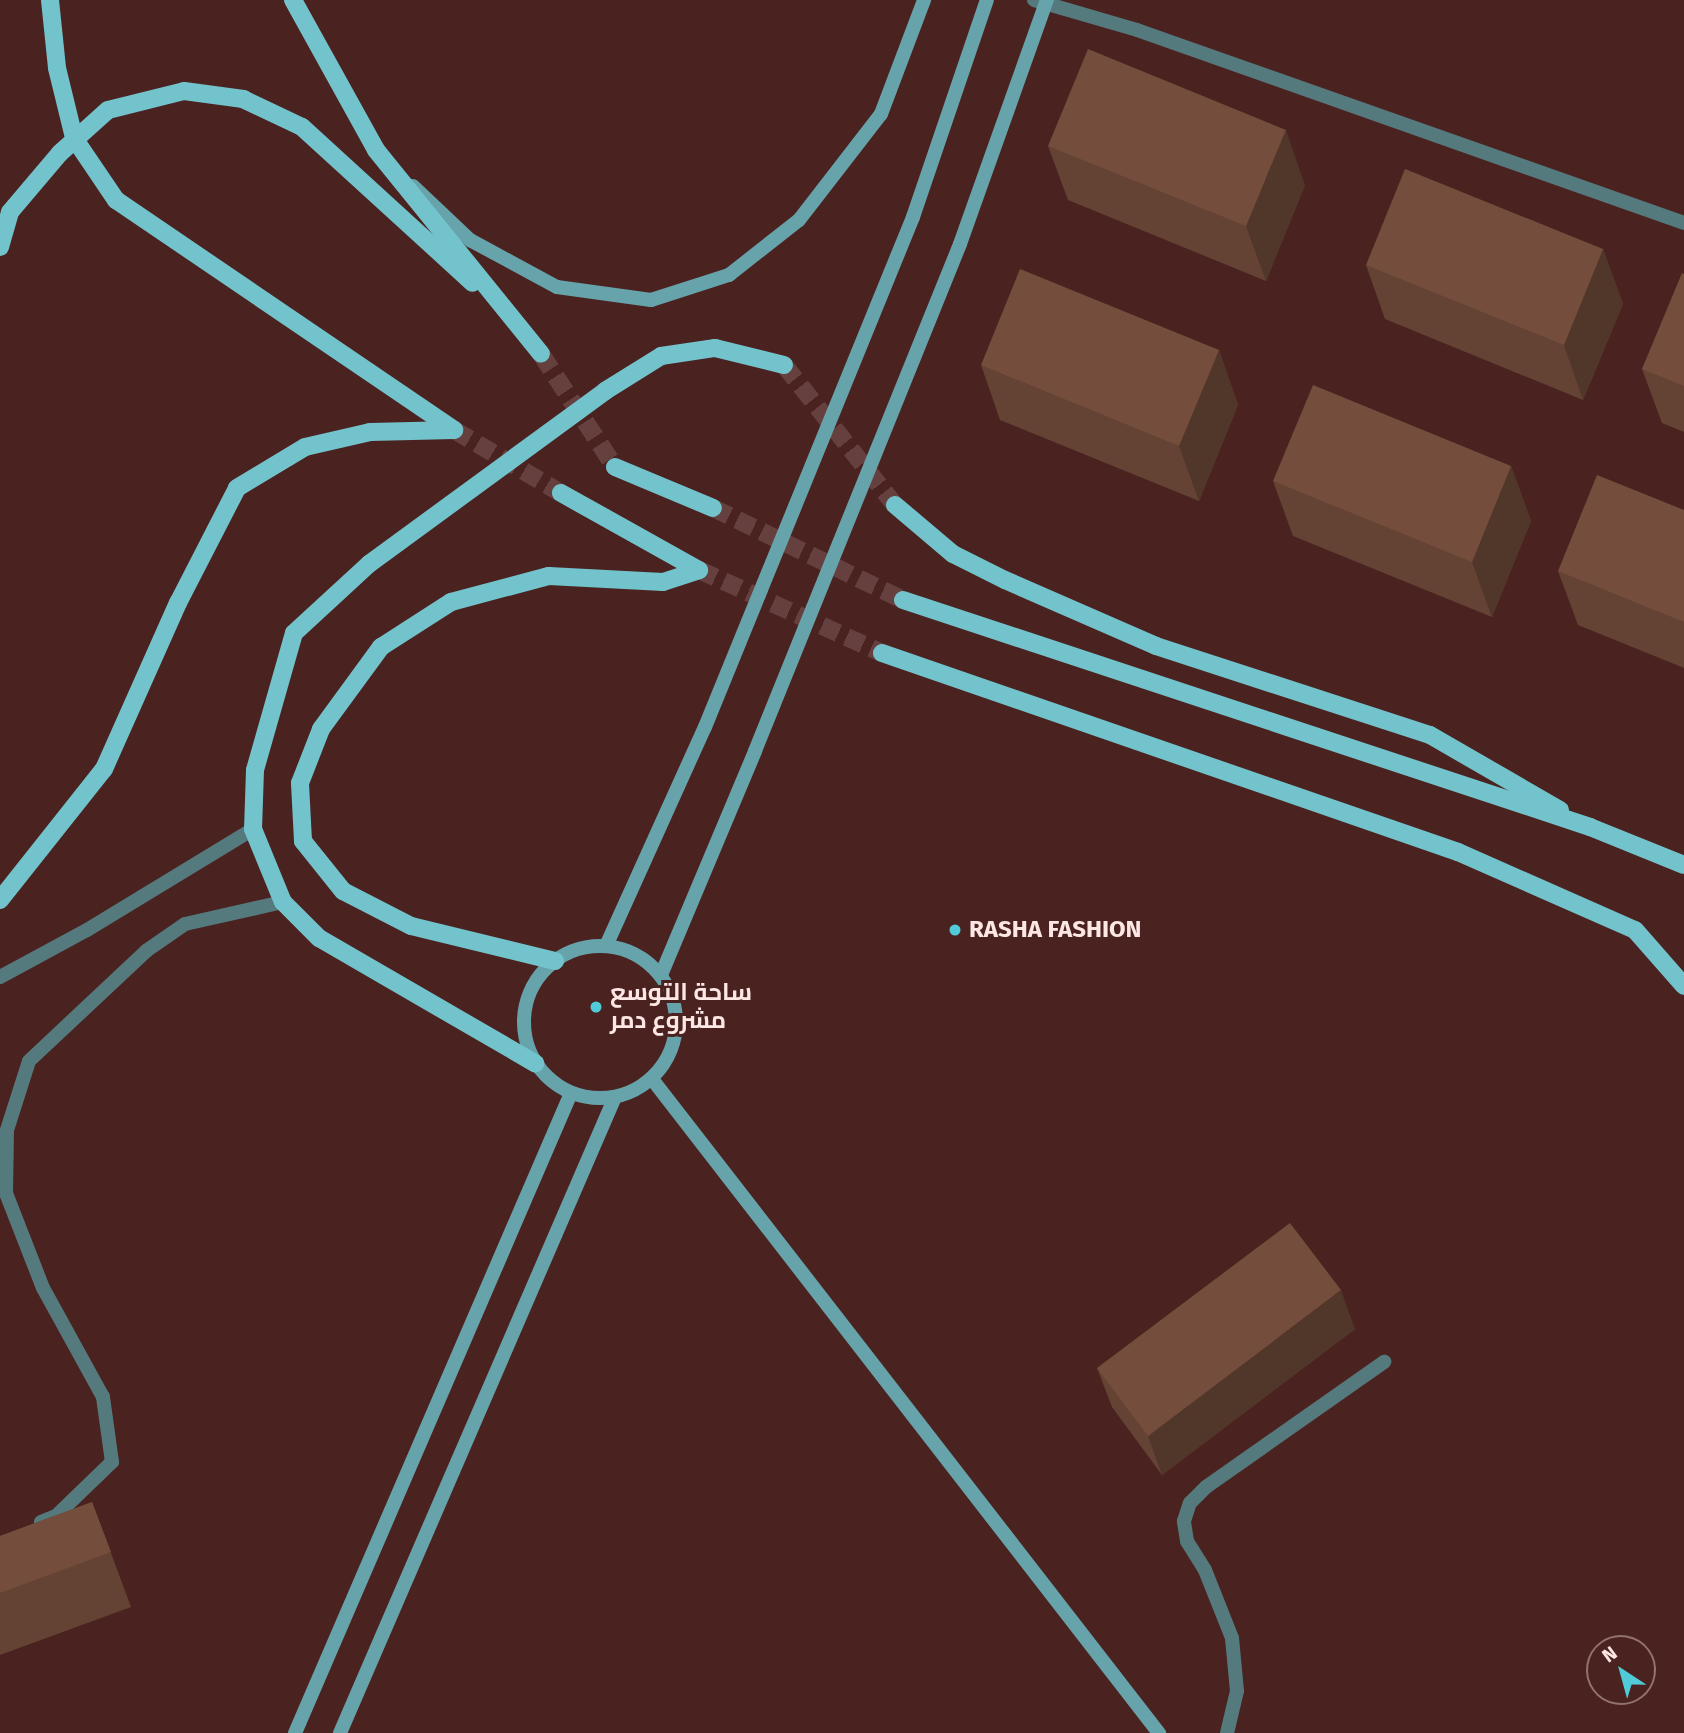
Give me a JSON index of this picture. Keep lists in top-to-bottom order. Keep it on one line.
{"places":["RASHA FASHION","ساحة التوسع مشروع دمر"],"north":"top left"}
